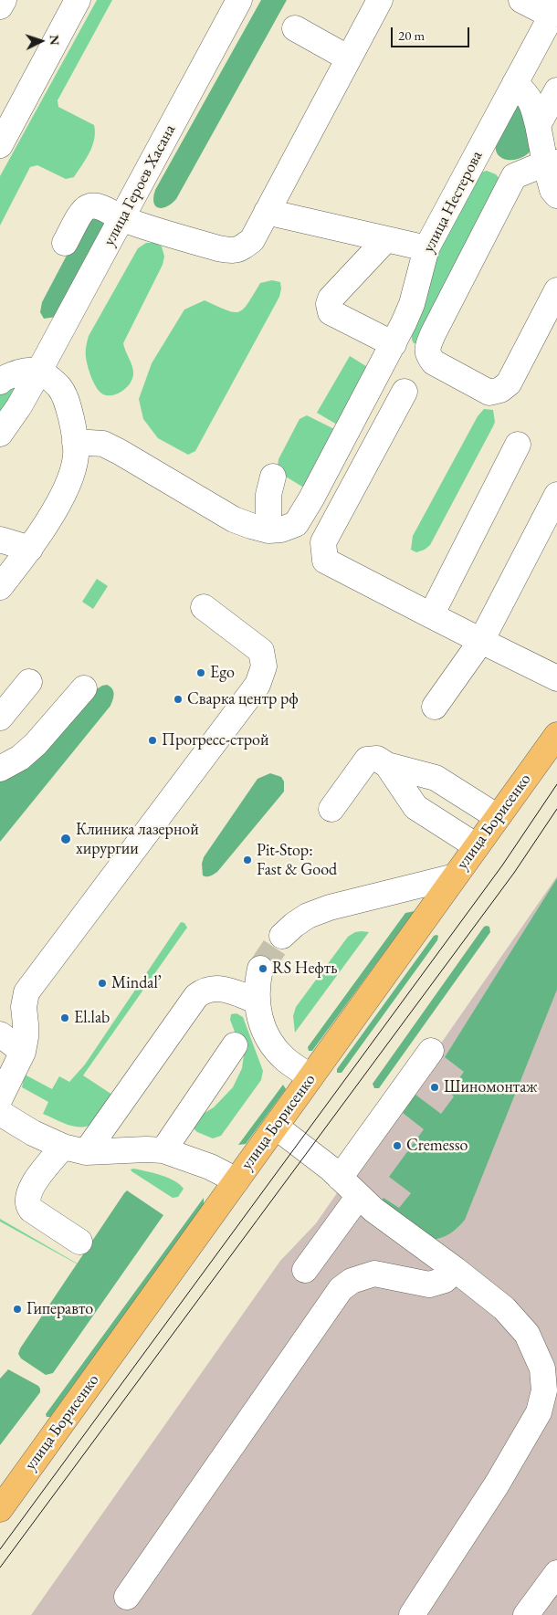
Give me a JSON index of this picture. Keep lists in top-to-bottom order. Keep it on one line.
{"streets":{"main road":["улица Борисенко"],"street":["улица Героев Хасана","улица Нестерова"]},"places":["Ego","Сварка центр рф","Прогресс-строй","Клиника лазерной хирургии","Pit-Stop: Fast & Good","RS Нефть","Mindal’","El.lab","Шиномонтаж","Cremesso","Гиперавто"],"scale_bar":"20 m","north":"right"}
